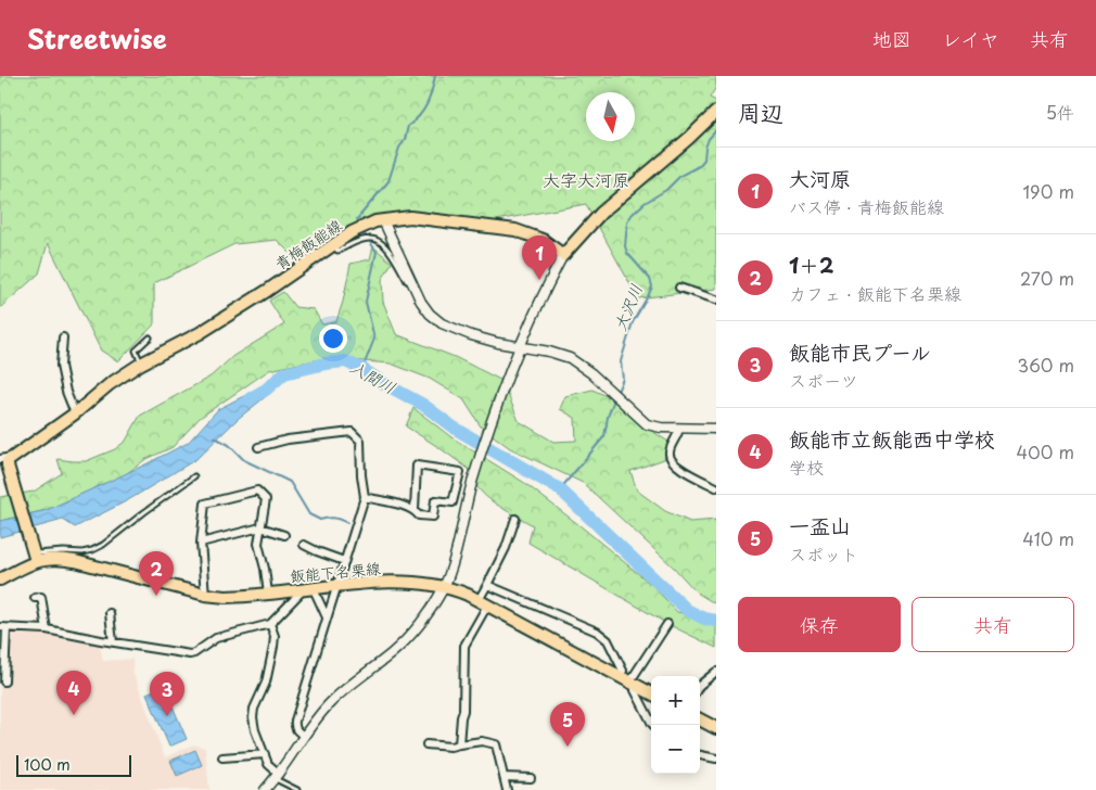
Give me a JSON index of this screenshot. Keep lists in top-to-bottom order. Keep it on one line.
{"streets":{"main road":["青梅飯能線","飯能下名栗線"]},"districts":["大字大河原"],"water":["大沢川","入間川"],"scale_bar":"100 m","north":"bottom","page":{"header":"Streetwise","nav":["地図","レイヤ","共有"],"heading":["周辺","5件"],"list":[{"mark":"1","name":"大河原","note":"バス停 · 青梅飯能線","value":"190 m"},{"mark":"2","name":"1＋2","note":"カフェ · 飯能下名栗線","value":"270 m"},{"mark":"3","name":"飯能市民プール","note":"スポーツ","value":"360 m"},{"mark":"4","name":"飯能市立飯能西中学校","note":"学校","value":"400 m"},{"mark":"5","name":"一盃山","note":"スポット","value":"410 m"}],"pins":["1","2","4","3","5"],"buttons":["保存","共有"],"map_buttons":["+","−"],"scale":"100 m"}}
